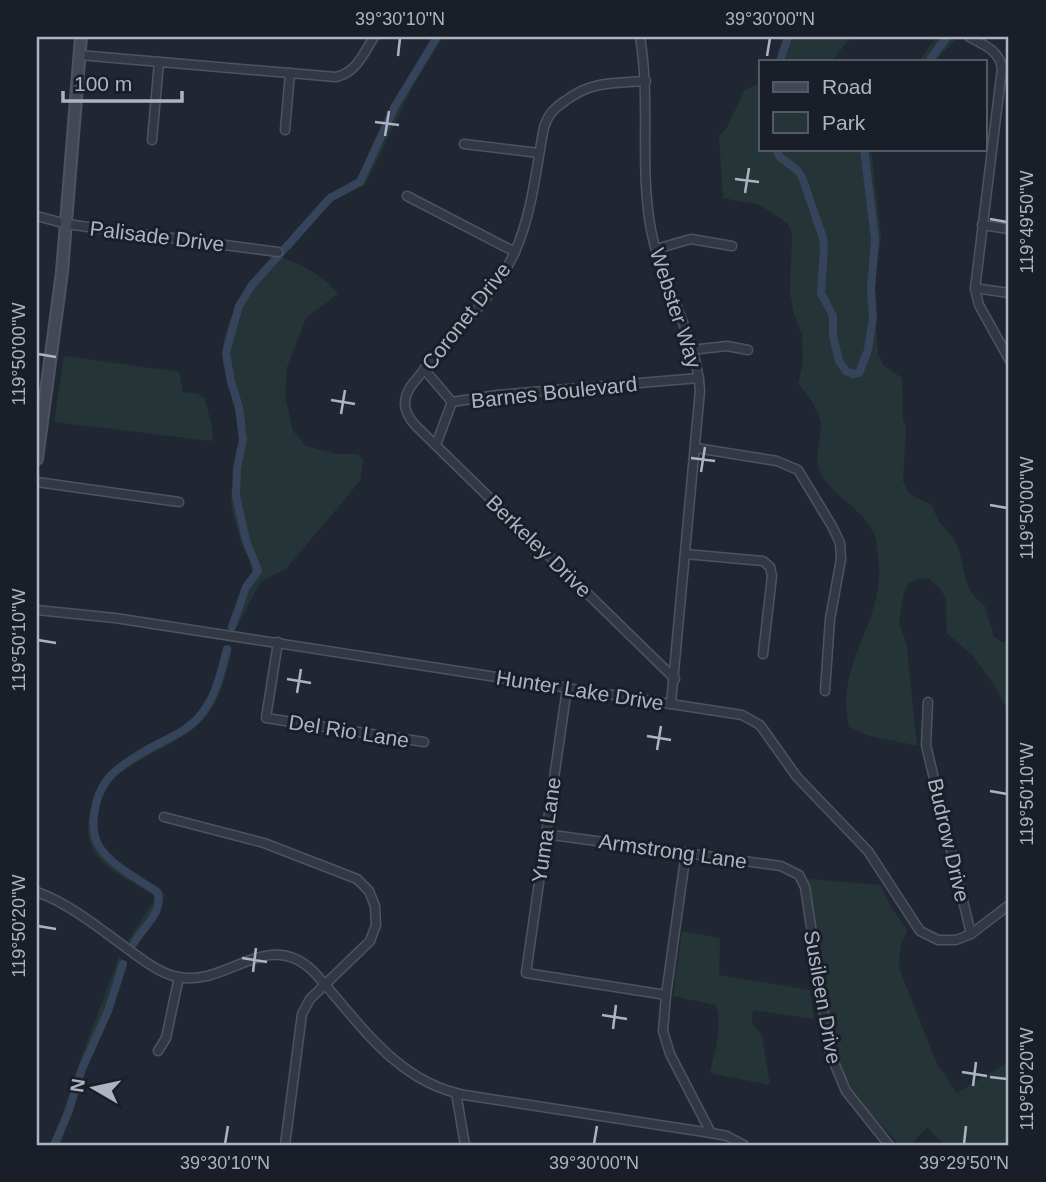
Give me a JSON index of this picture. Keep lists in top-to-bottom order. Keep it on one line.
{"streets":{"street":["Palisade Drive","Webster Way","Coronet Drive","Barnes Boulevard","Berkeley Drive","Hunter Lake Drive","Del Rio Lane","Yuma Lane","Budrow Drive","Armstrong Lane","Susileen Drive"]},"crossings":[["Webster Way","Coronet Drive"],["Webster Way","Barnes Boulevard"],["Webster Way","Berkeley Drive"],["Webster Way","Hunter Lake Drive"],["Coronet Drive","Barnes Boulevard"],["Coronet Drive","Berkeley Drive"],["Hunter Lake Drive","Del Rio Lane"],["Hunter Lake Drive","Yuma Lane"],["Hunter Lake Drive","Budrow Drive"],["Yuma Lane","Armstrong Lane"],["Armstrong Lane","Susileen Drive"]],"legend":["Road","Park"],"scale_bar":"100 m","north":"left","coordinates":["39°30'10\"N","39°30'00\"N","119°49'50\"W","119°50'00\"W","119°50'10\"W","119°50'20\"W","39°29'50\"N"]}
